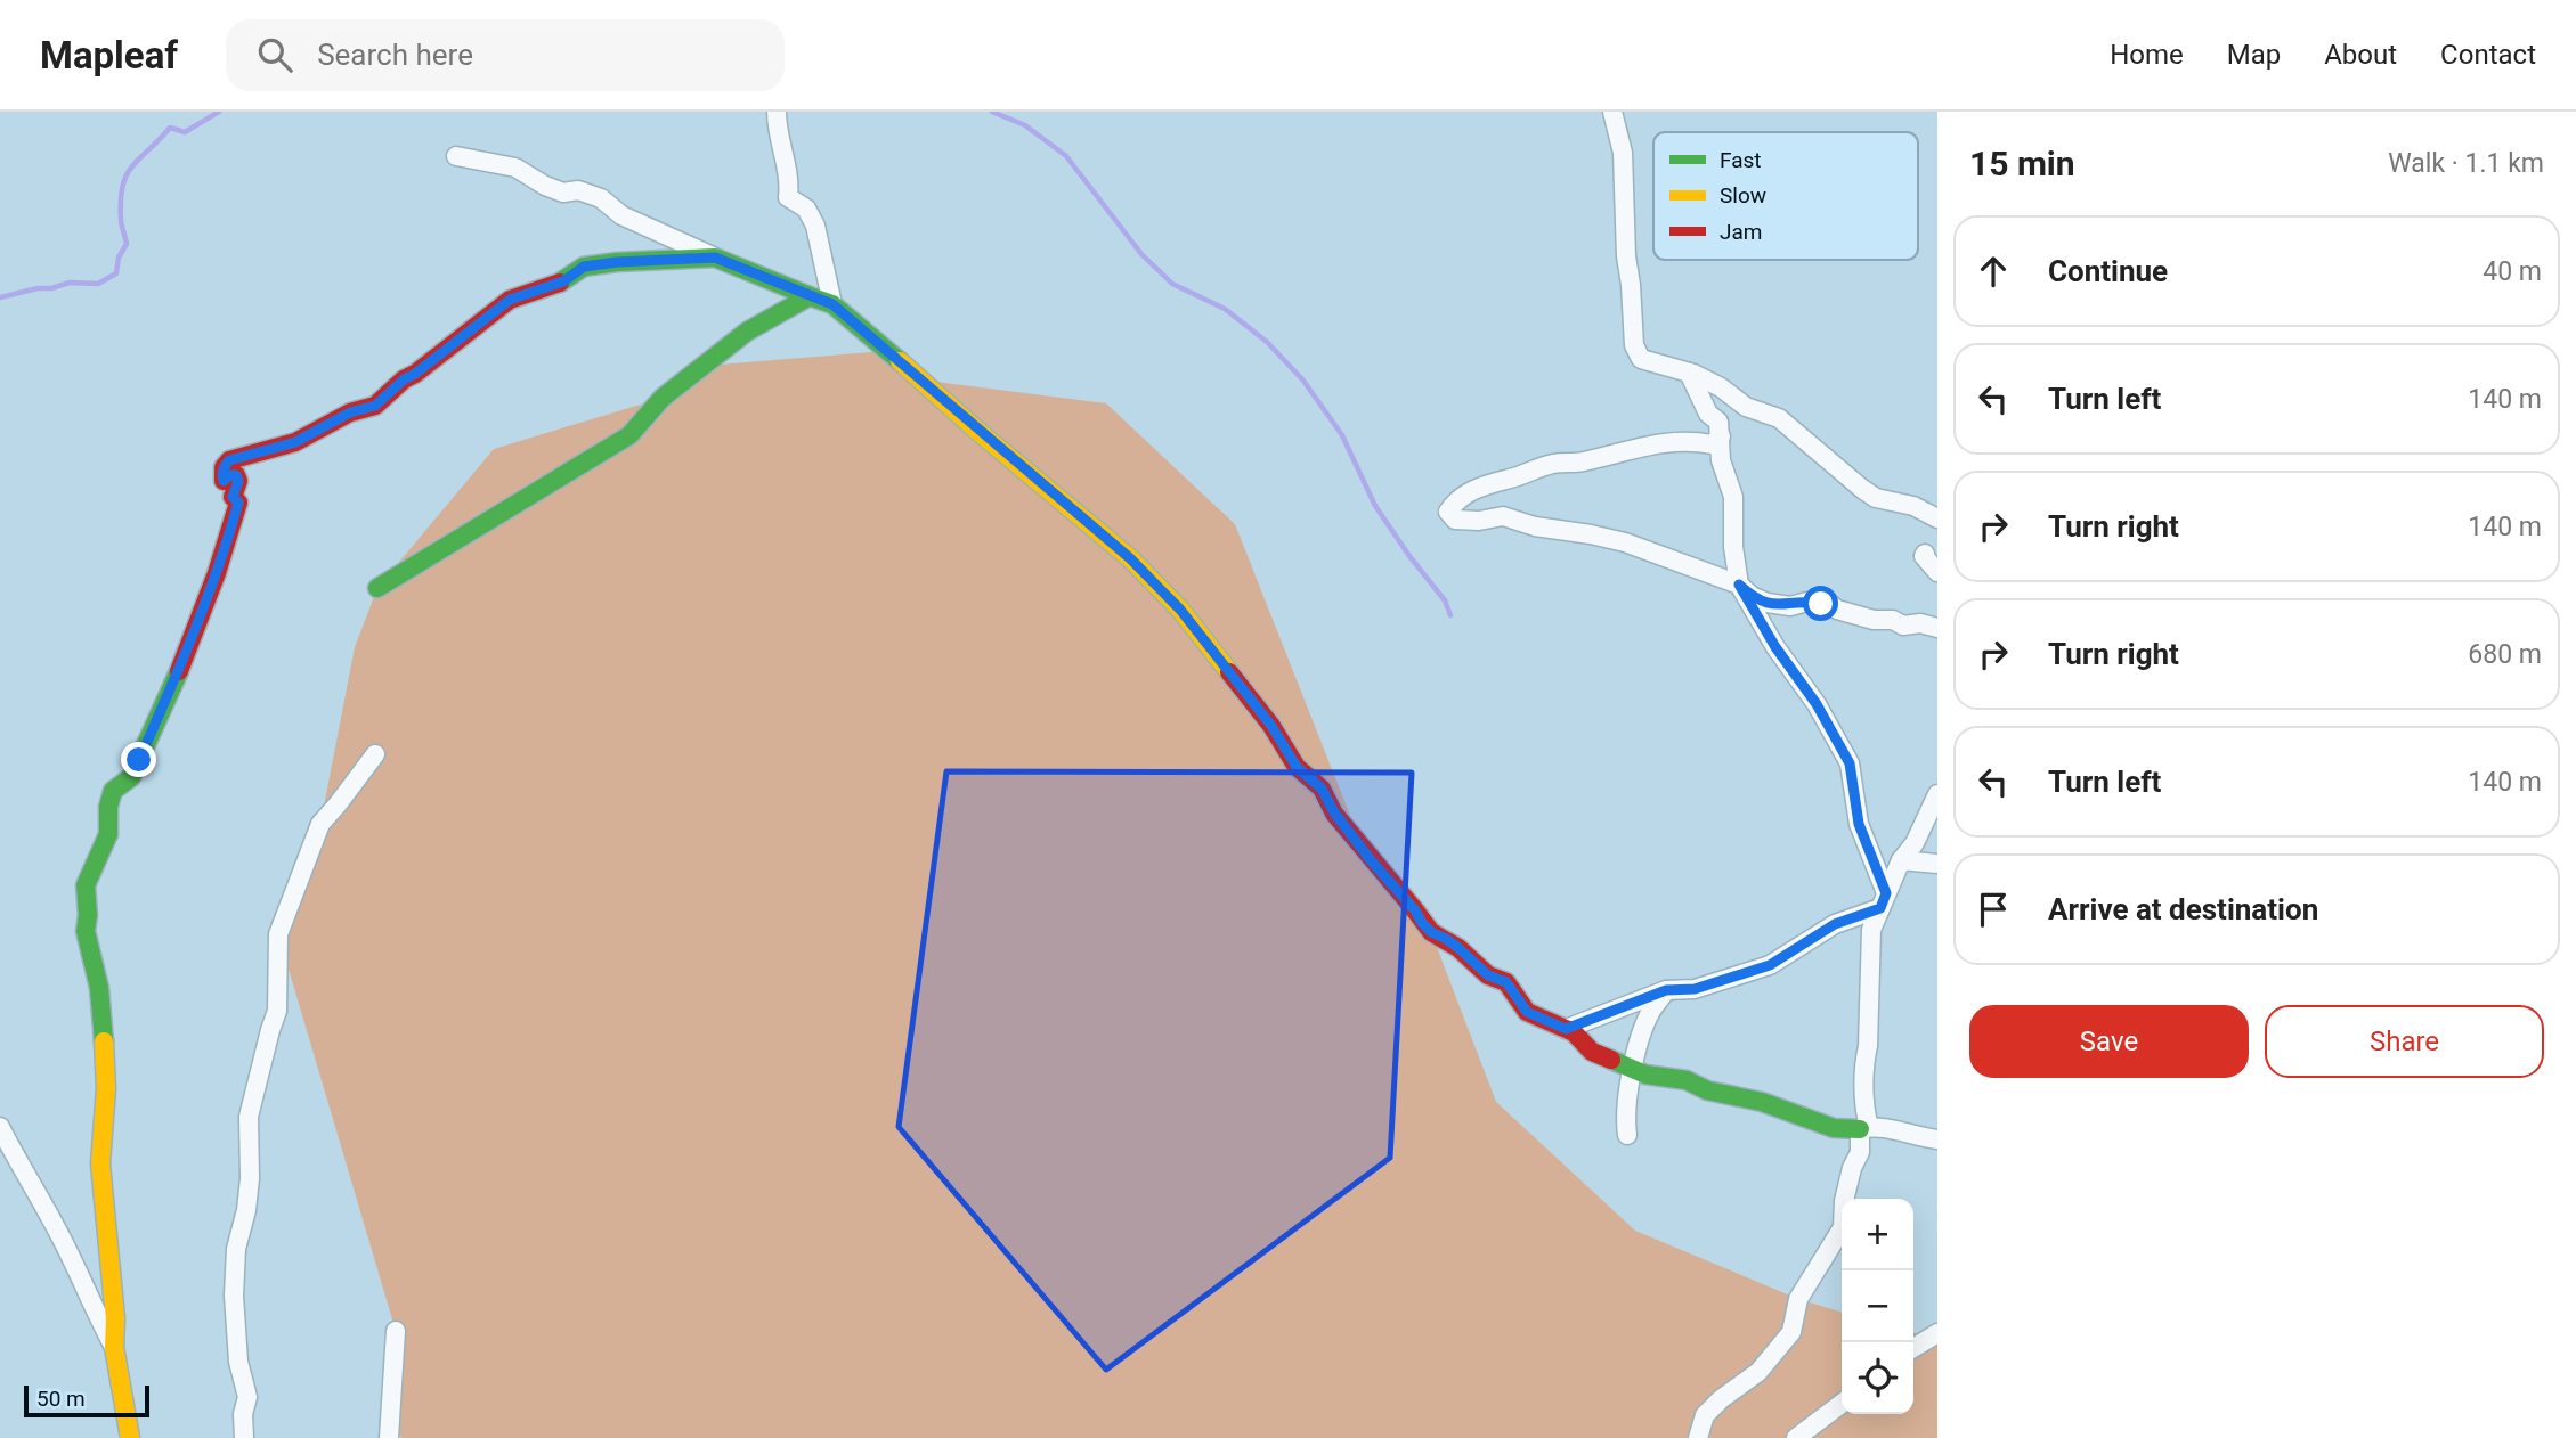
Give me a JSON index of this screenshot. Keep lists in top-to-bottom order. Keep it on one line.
{"legend":["Fast","Slow","Jam"],"scale_bar":"50 m","page":{"header":"Mapleaf","search":"Search here","nav":["Home","Map","About","Contact"],"heading":["15 min","Walk · 1.1 km"],"list":[["Continue","40 m"],["Turn left","140 m"],["Turn right","140 m"],["Turn right","680 m"],["Turn left","140 m"],"Arrive at destination"],"buttons":["Save","Share"],"map_buttons":["+","−"],"scale":"50 m"}}
